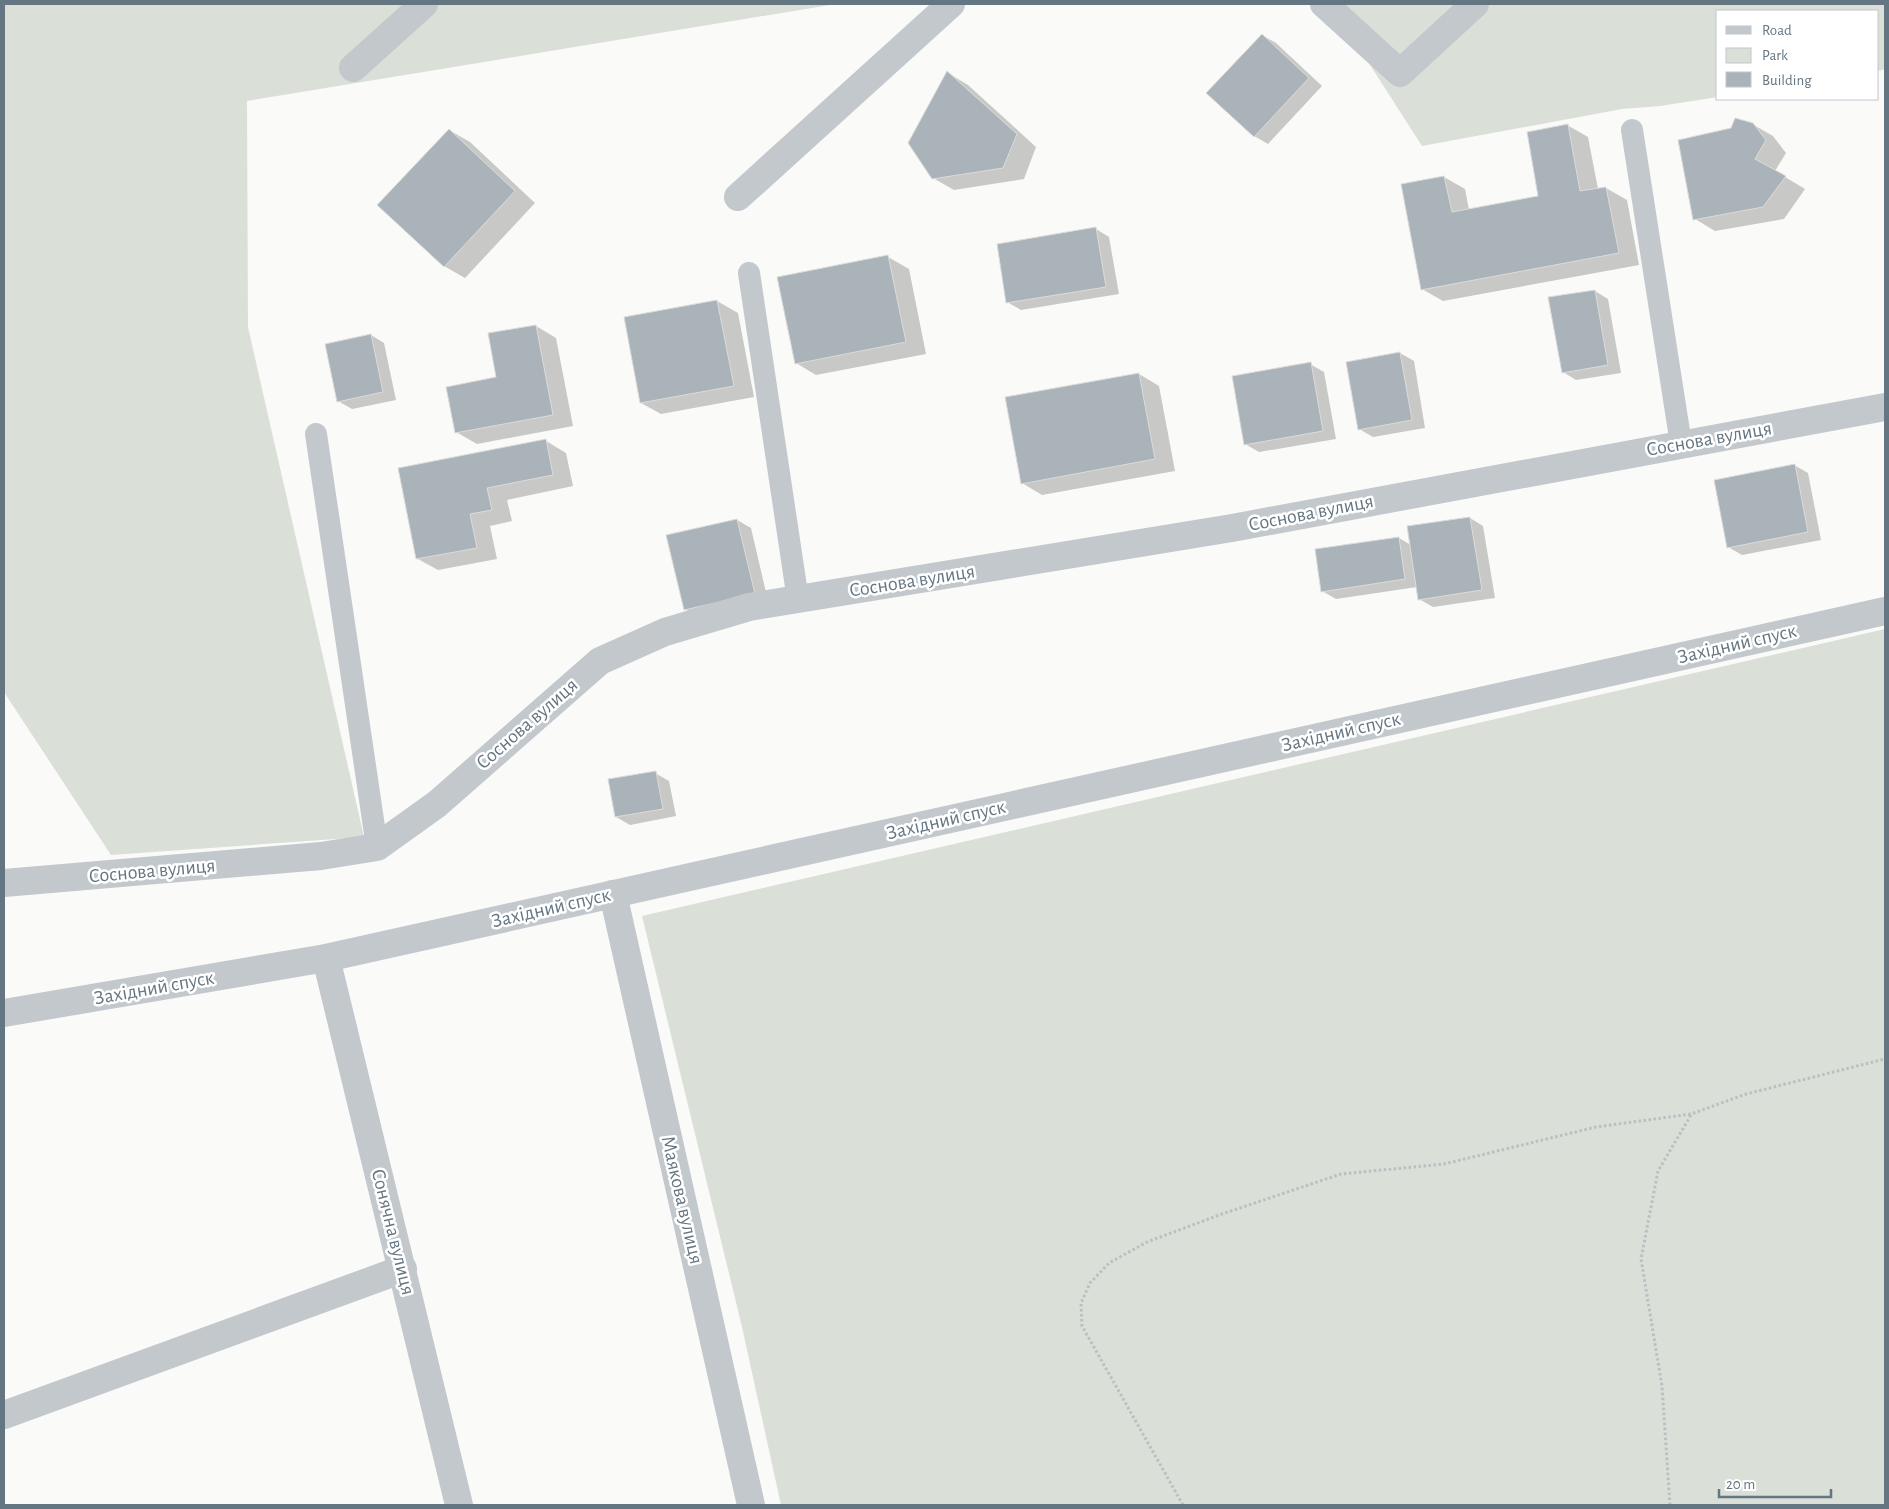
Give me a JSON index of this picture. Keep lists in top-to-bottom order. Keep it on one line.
{"streets":{"street":["Соснова вулиця","Західний спуск","Маякова вулиця","Сонячна вулиця"]},"crossings":[["Західний спуск","Маякова вулиця"],["Західний спуск","Сонячна вулиця"]],"legend":["Road","Park","Building"],"scale_bar":"20 m"}
